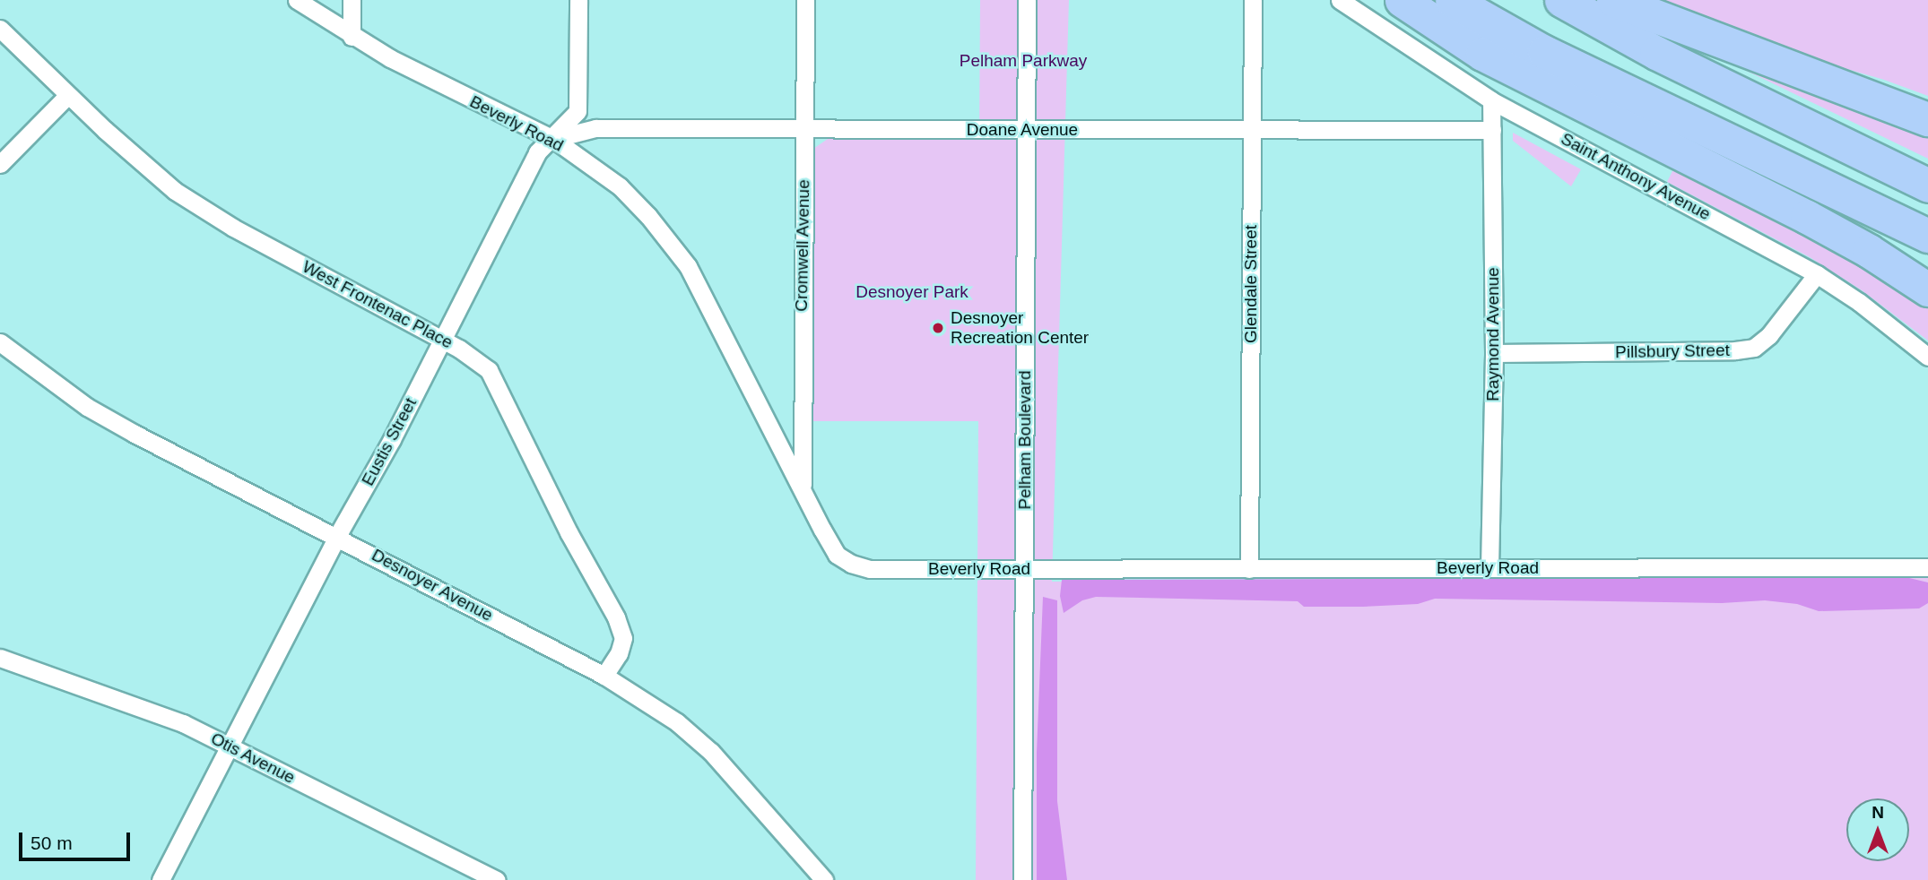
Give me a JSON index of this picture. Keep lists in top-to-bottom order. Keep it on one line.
{"streets":{"street":["Beverly Road","Doane Avenue","Saint Anthony Avenue","Cromwell Avenue","Glendale Street","West Frontenac Place","Raymond Avenue","Pillsbury Street","Pelham Boulevard","Eustis Street","Desnoyer Avenue","Otis Avenue"]},"crossings":[["Beverly Road","Doane Avenue"],["Beverly Road","Cromwell Avenue"],["Beverly Road","Glendale Street"],["Beverly Road","Raymond Avenue"],["Beverly Road","Pelham Boulevard"],["Beverly Road","Eustis Street"],["Doane Avenue","Cromwell Avenue"],["Doane Avenue","Glendale Street"],["Doane Avenue","Raymond Avenue"],["Doane Avenue","Pelham Boulevard"],["Doane Avenue","Eustis Street"],["Saint Anthony Avenue","Raymond Avenue"],["Saint Anthony Avenue","Pillsbury Street"],["West Frontenac Place","Eustis Street"],["West Frontenac Place","Desnoyer Avenue"],["Raymond Avenue","Pillsbury Street"],["Eustis Street","Desnoyer Avenue"],["Eustis Street","Otis Avenue"]],"parks":["Pelham Parkway","Desnoyer Park"],"places":["Desnoyer Recreation Center"],"scale_bar":"50 m","north":"top"}
